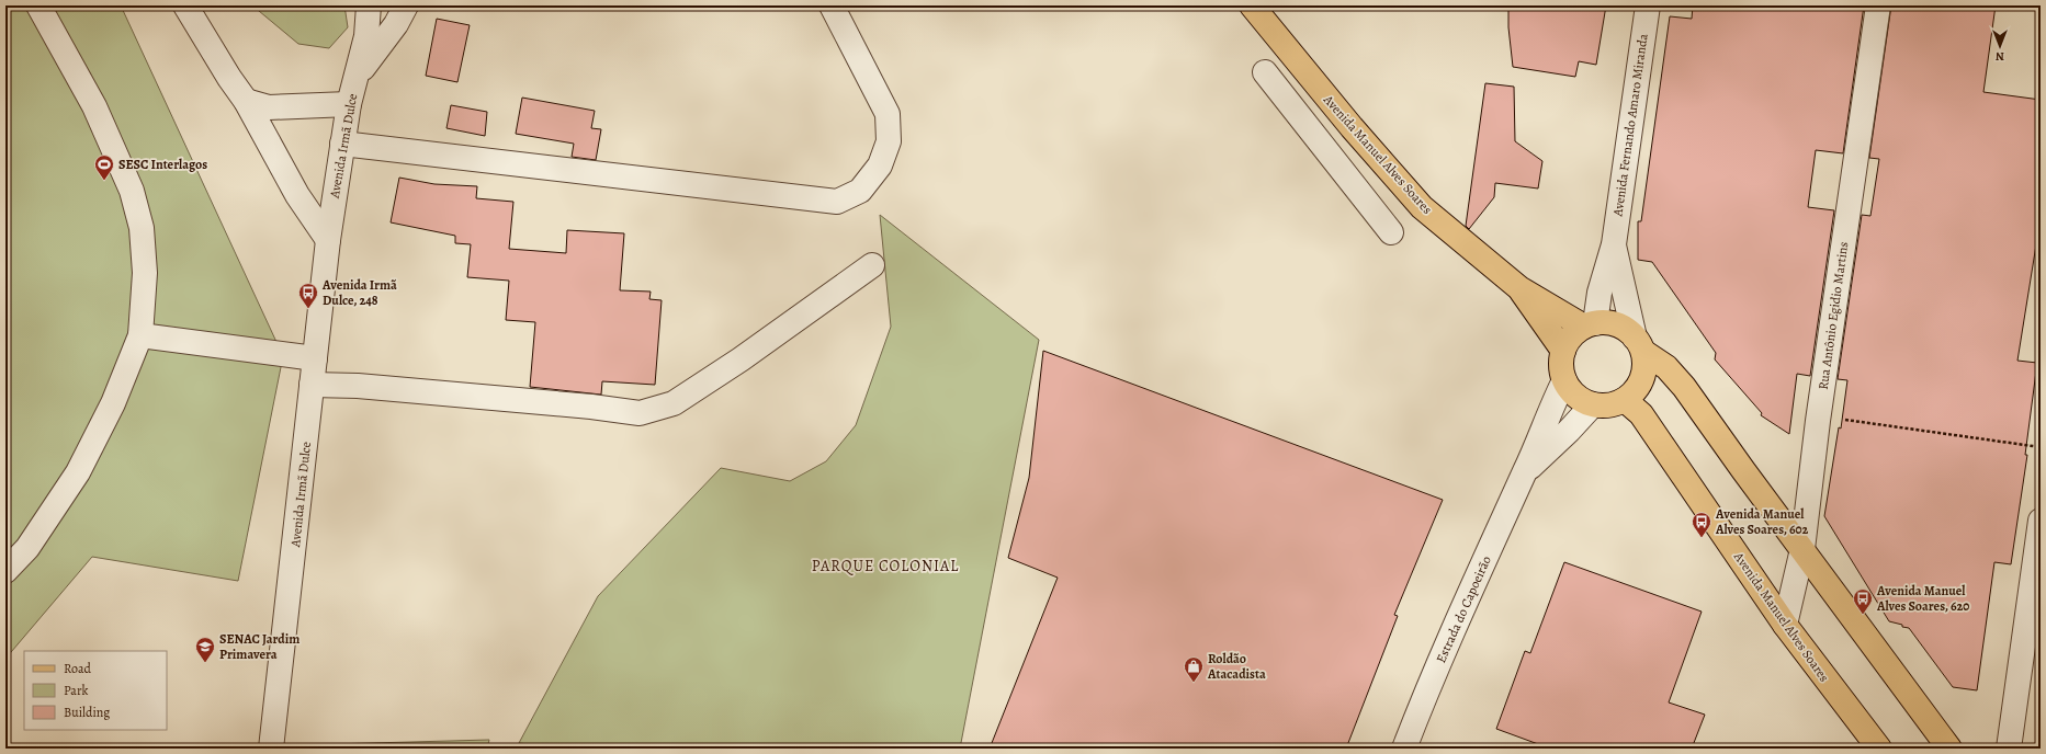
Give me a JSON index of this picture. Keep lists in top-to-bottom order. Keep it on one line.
{"streets":{"main road":["Avenida Manuel Alves Soares"],"street":["Avenida Fernando Amaro Miranda","Avenida Irmã Dulce","Rua Antônio Egidio Martins","Estrada do Capoeirão"]},"crossings":[["Avenida Fernando Amaro Miranda","Avenida Manuel Alves Soares"],["Avenida Fernando Amaro Miranda","Estrada do Capoeirão"],["Avenida Manuel Alves Soares","Rua Antônio Egidio Martins"],["Avenida Manuel Alves Soares","Estrada do Capoeirão"]],"districts":["PARQUE COLONIAL"],"places":{"sports":["SESC Interlagos"],"bus stop":["Avenida Irmã Dulce, 248","Avenida Manuel Alves Soares, 602","Avenida Manuel Alves Soares, 620"],"school or university":["SENAC Jardim Primavera"],"shop":["Roldão Atacadista"]},"legend":["Road","Park","Building"],"north":"bottom"}
